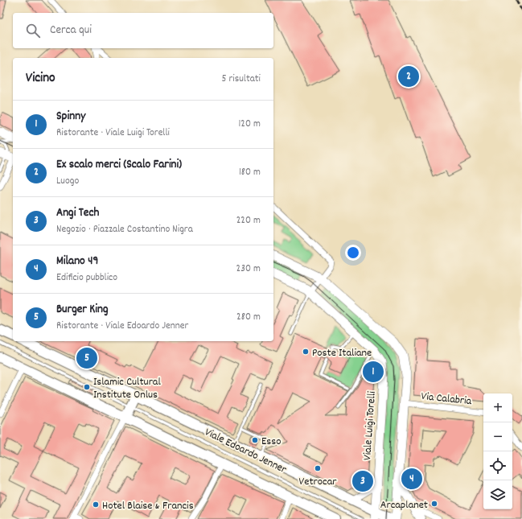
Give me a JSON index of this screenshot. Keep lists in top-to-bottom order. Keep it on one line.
{"streets":{"main road":["Viale Luigi Torelli","Viale Edoardo Jenner"],"street":["Via Calabria"]},"crossings":[["Viale Luigi Torelli","Viale Edoardo Jenner"]],"places":["Poste Italiane","Islamic Cultural Institute Onlus","Esso","Vetrocar","Arcaplanet","Hotel Blaise & Francis"],"page":{"search":"Cerca qui","heading":["Vicino","5 risultati"],"pins":["2","5","1","4","3"],"list":[{"mark":"1","name":"Spinny","note":"Ristorante · Viale Luigi Torelli","value":"120 m"},{"mark":"2","name":"Ex scalo merci (Scalo Farini)","note":"Luogo","value":"180 m"},{"mark":"3","name":"Angi Tech","note":"Negozio · Piazzale Costantino Nigra","value":"220 m"},{"mark":"4","name":"Milano 49","note":"Edificio pubblico","value":"230 m"},{"mark":"5","name":"Burger King","note":"Ristorante · Viale Edoardo Jenner","value":"280 m"}],"map_buttons":["+","−"]}}
